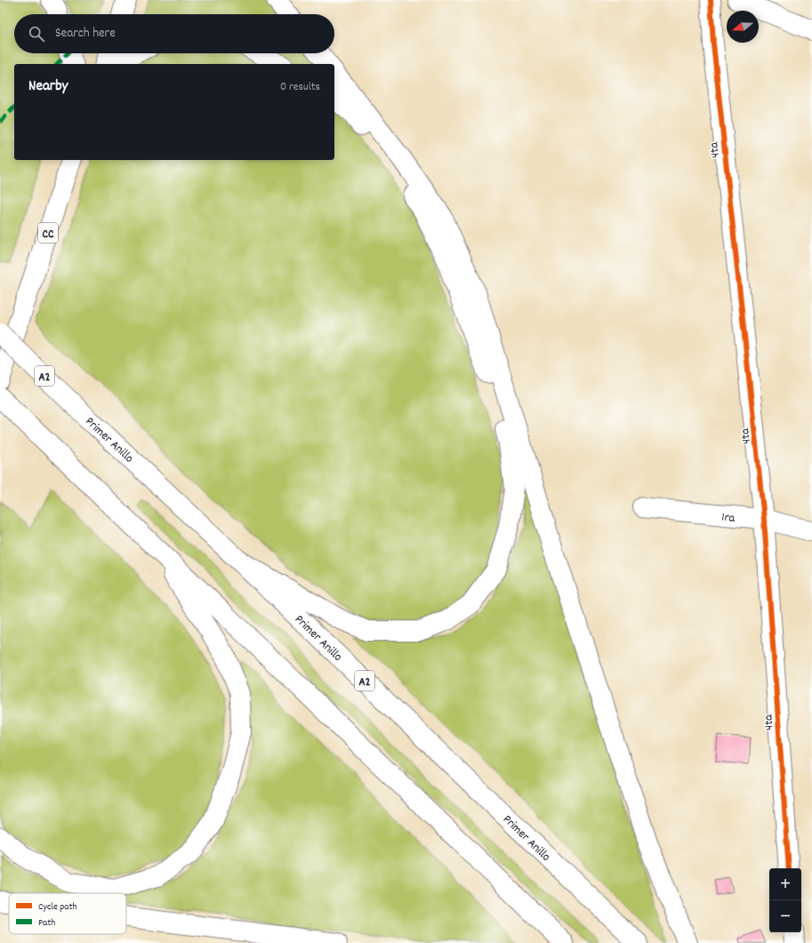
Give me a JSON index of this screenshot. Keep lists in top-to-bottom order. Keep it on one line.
{"streets":{"main road":["4ta","CC","A2","Primer Anillo","1ra"]},"crossings":[["4ta","1ra"]],"legend":["Cycle path","Path"],"north":"left","page":{"search":"Search here","heading":["Nearby","0 results"],"map_buttons":["+","−"]}}
